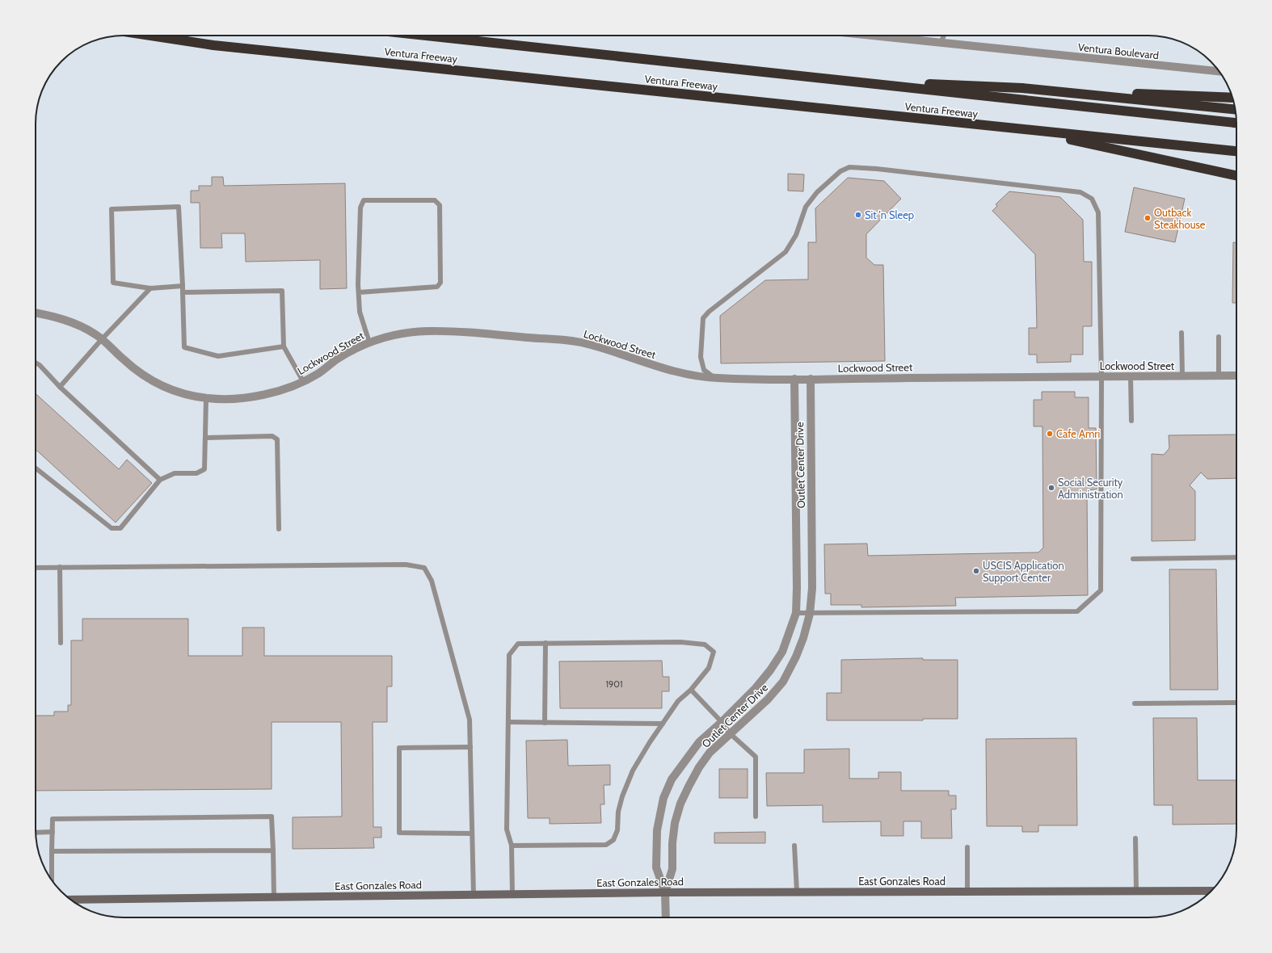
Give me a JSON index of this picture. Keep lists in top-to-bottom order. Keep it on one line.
{"streets":{"highway":["Ventura Freeway"],"main road":["East Gonzales Road"],"street":["Ventura Boulevard","Lockwood Street","Outlet Center Drive"]},"crossings":[["Lockwood Street","Outlet Center Drive"],["Outlet Center Drive","East Gonzales Road"]],"places":["Sit 'n Sleep","Outback Steakhouse","Cafe Amri","Social Security Administration","USCIS Application Support Center"],"house_numbers":["1901"]}
